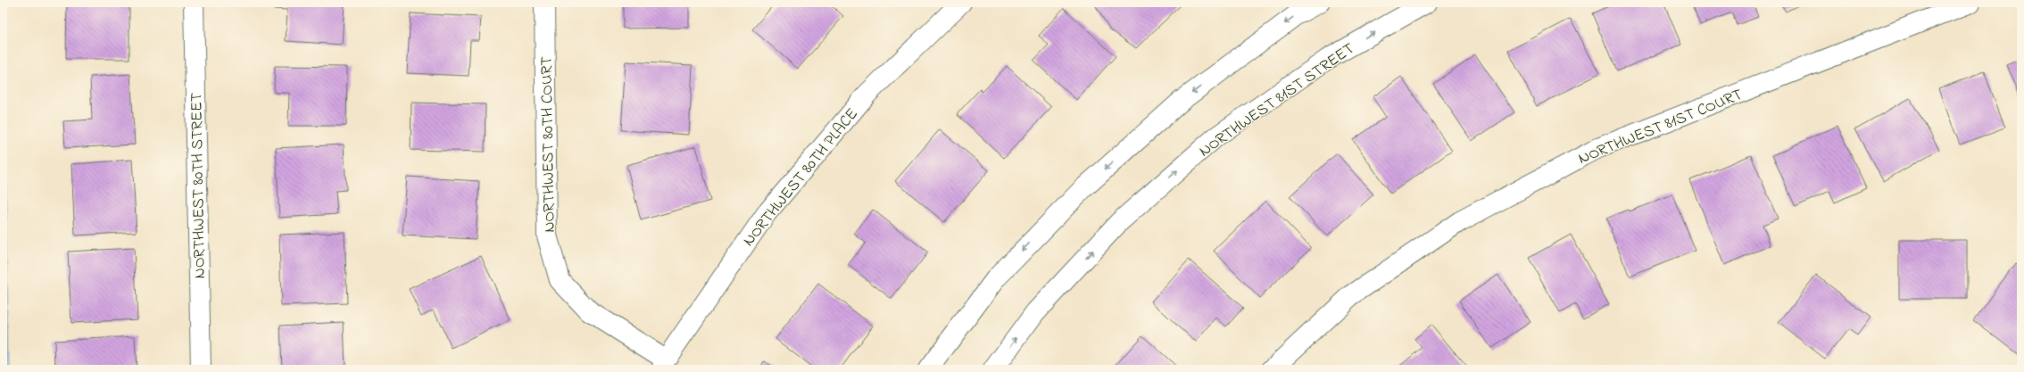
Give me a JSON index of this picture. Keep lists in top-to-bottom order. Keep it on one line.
{"streets":{"street":["NORTHWEST 81ST STREET","NORTHWEST 81ST COURT","NORTHWEST 80TH COURT","NORTHWEST 80TH PLACE","NORTHWEST 80TH STREET"]},"crossings":[["NORTHWEST 80TH COURT","NORTHWEST 80TH PLACE"]]}
